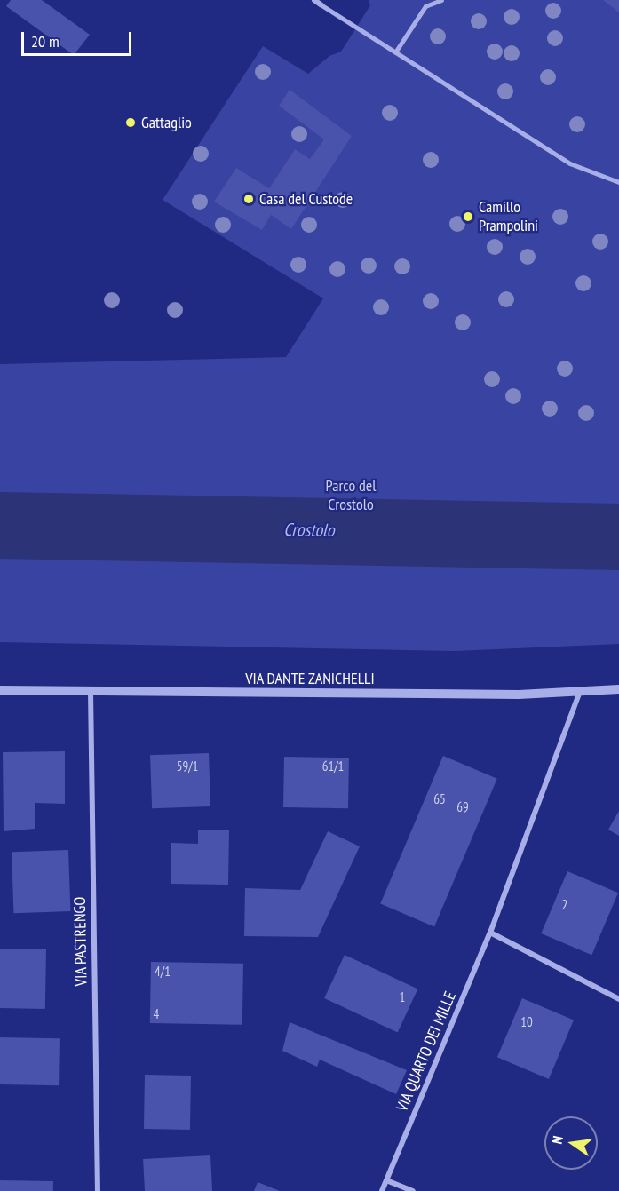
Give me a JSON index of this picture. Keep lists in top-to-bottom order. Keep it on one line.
{"streets":{"street":["VIA DANTE ZANICHELLI","VIA PASTRENGO","VIA QUARTO DEI MILLE"]},"crossings":[["VIA DANTE ZANICHELLI","VIA PASTRENGO"],["VIA DANTE ZANICHELLI","VIA QUARTO DEI MILLE"]],"water":["Crostolo"],"parks":["Parco del Crostolo"],"places":["Gattaglio","Casa del Custode","Camillo Prampolini"],"house_numbers":["59/1","61/1","65","69","2","4/1","1","4","10"],"scale_bar":"20 m","north":"left"}
